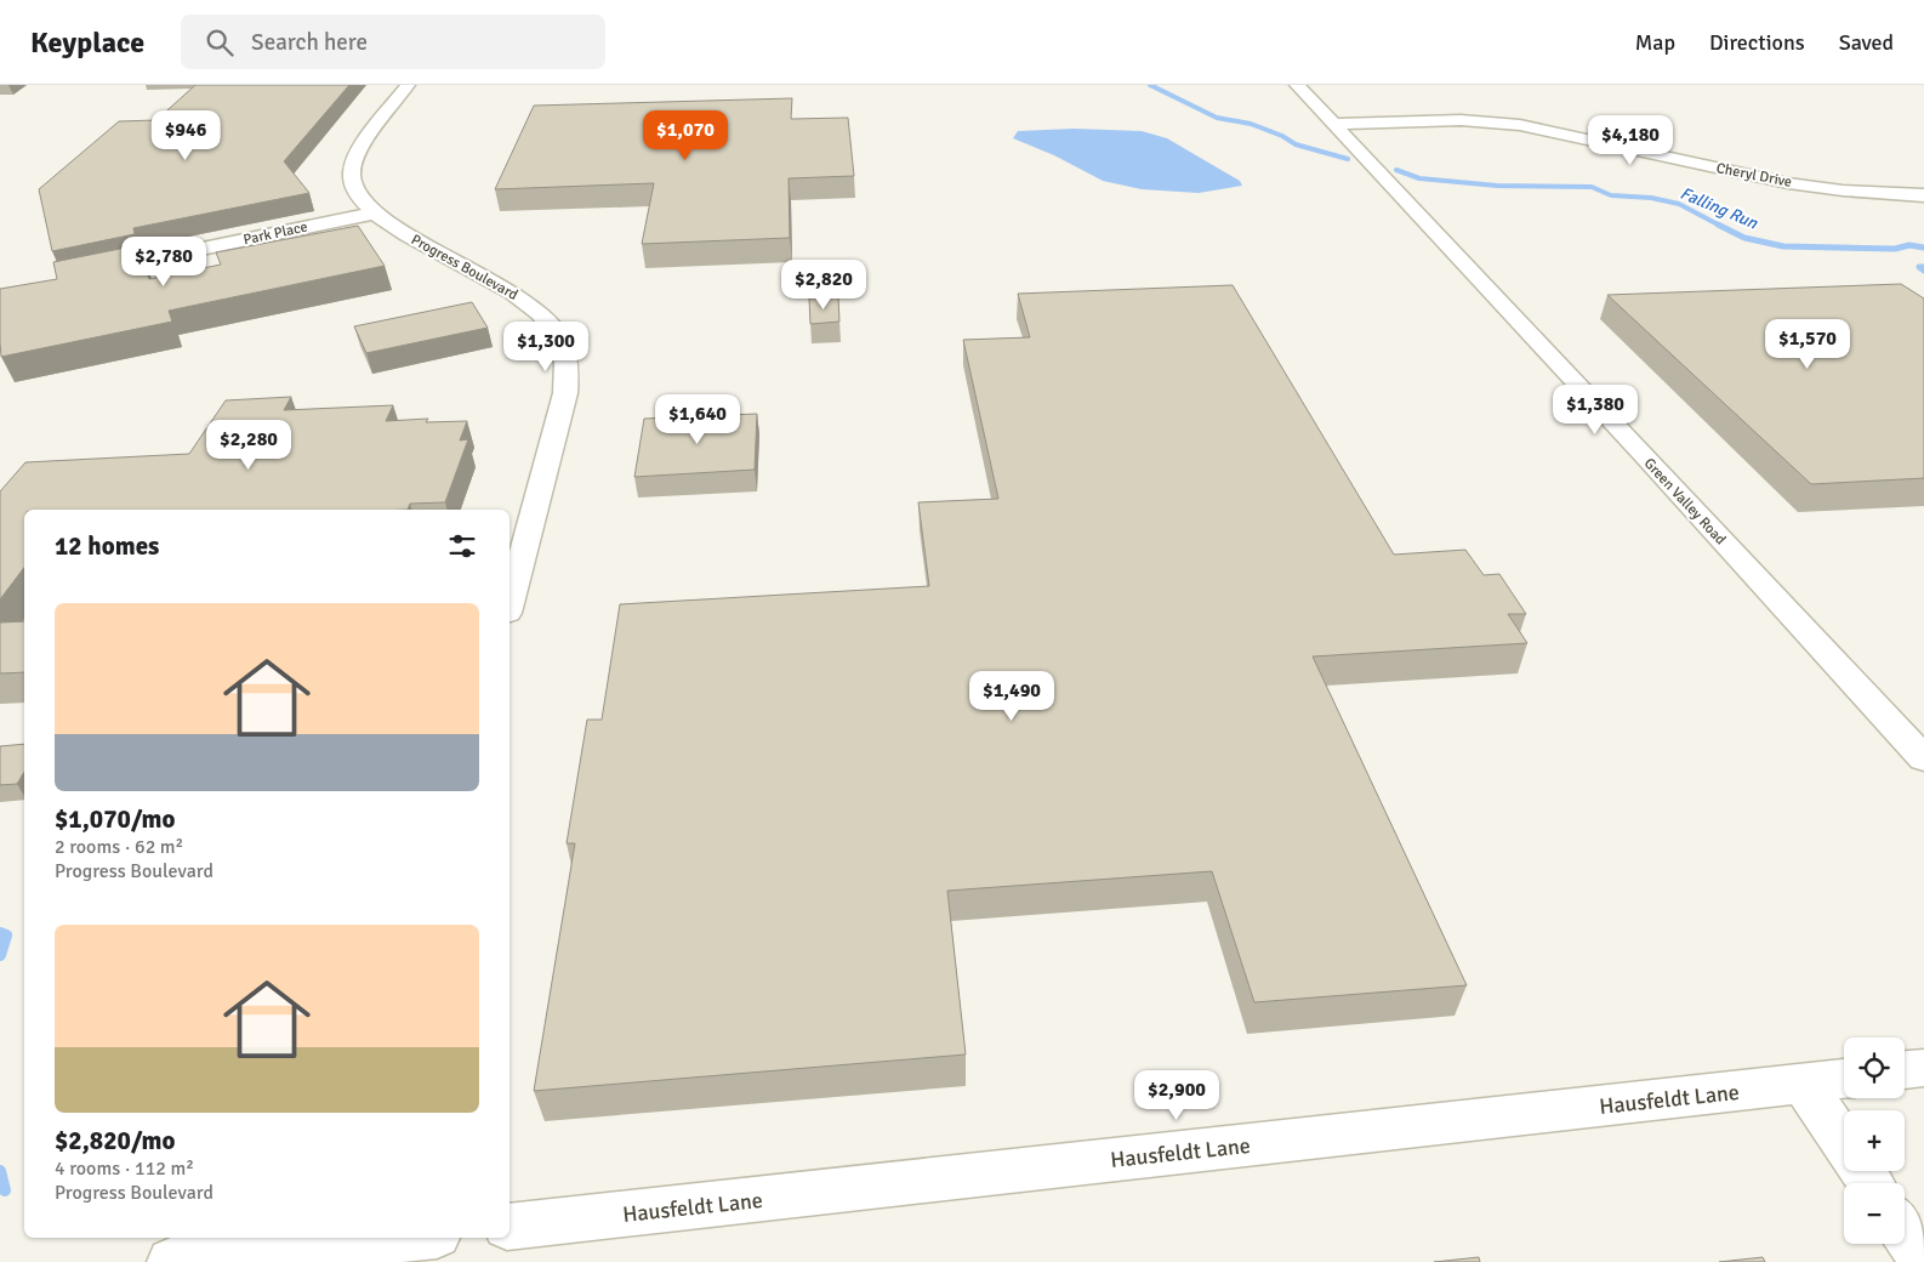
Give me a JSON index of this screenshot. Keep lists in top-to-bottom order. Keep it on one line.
{"streets":{"street":["Cheryl Drive","Park Place","Progress Boulevard","Green Valley Road","Hausfeldt Lane"]},"crossings":[["Cheryl Drive","Green Valley Road"],["Park Place","Progress Boulevard"]],"water":["Falling Run"],"page":{"header":"Keyplace","search":"Search here","nav":["Map","Directions","Saved"],"price":["$946","$1,070","$4,180","$2,780","$2,820","$1,570","$1,300","$1,380","$1,640","$2,280","$1,490","$2,900"],"heading":"12 homes","list":[{"name":"$1,070/mo","note":"2 rooms · 62 m² · Progress Boulevard"},{"name":"$2,820/mo","note":"4 rooms · 112 m² · Progress Boulevard"}],"map_buttons":["+","−"]}}
